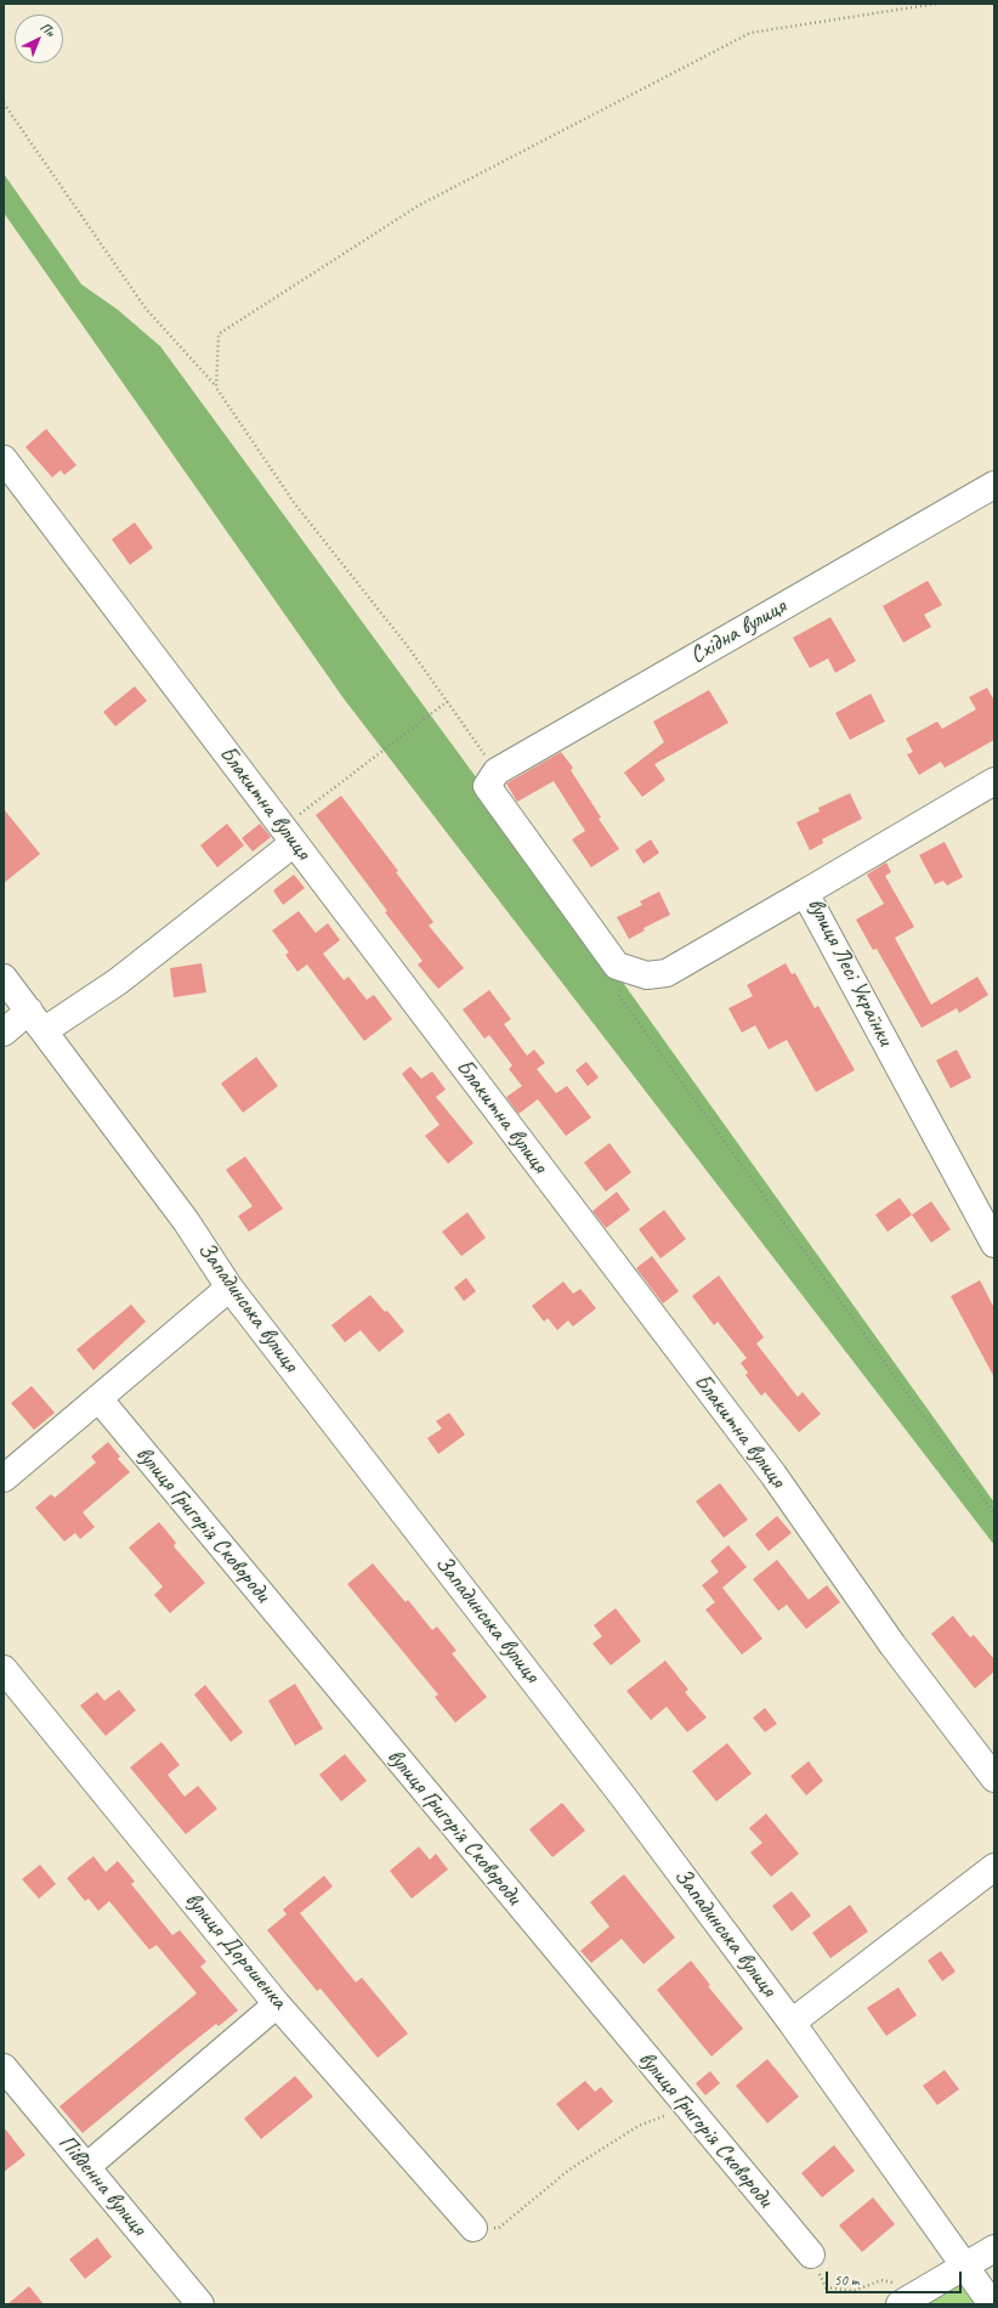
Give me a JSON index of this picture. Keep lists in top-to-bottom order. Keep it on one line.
{"streets":{"street":["Східна вулиця","Блакитна вулиця","вулиця Лесі Українки","Западинська вулиця","вулиця Григорія Сковороди","вулиця Дорошенка","Південна вулиця"]},"scale_bar":"50 m","north":"top right"}
